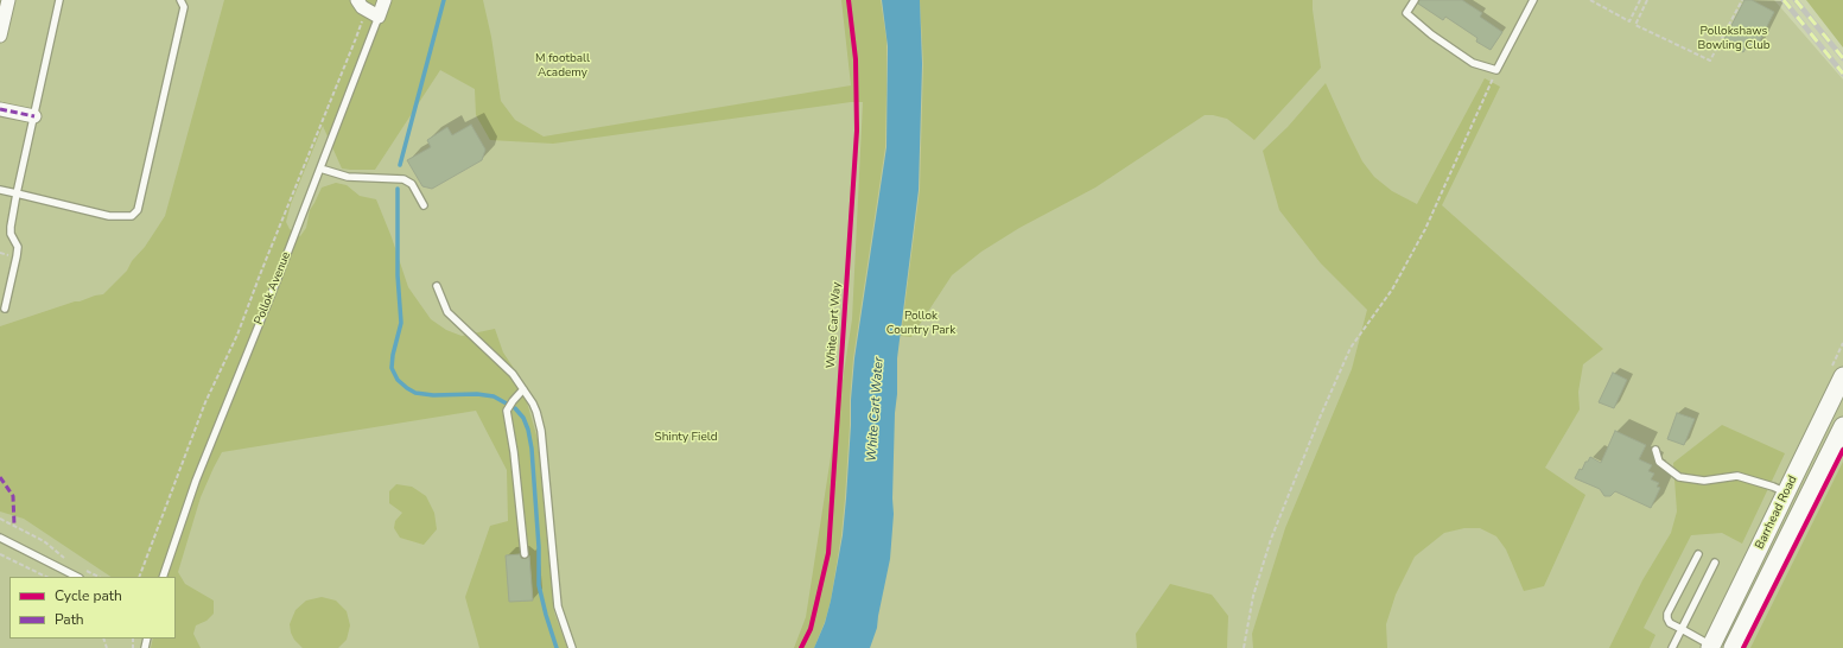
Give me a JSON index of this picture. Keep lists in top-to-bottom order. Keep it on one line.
{"streets":{"main road":["Barrhead Road"],"street":["Pollok Avenue"],"cycle path":["White Cart Way"]},"water":["White Cart Water"],"parks":["Pollokshaws Bowling Club","M football Academy","Pollok Country Park","Shinty Field"],"legend":["Cycle path","Path"]}
